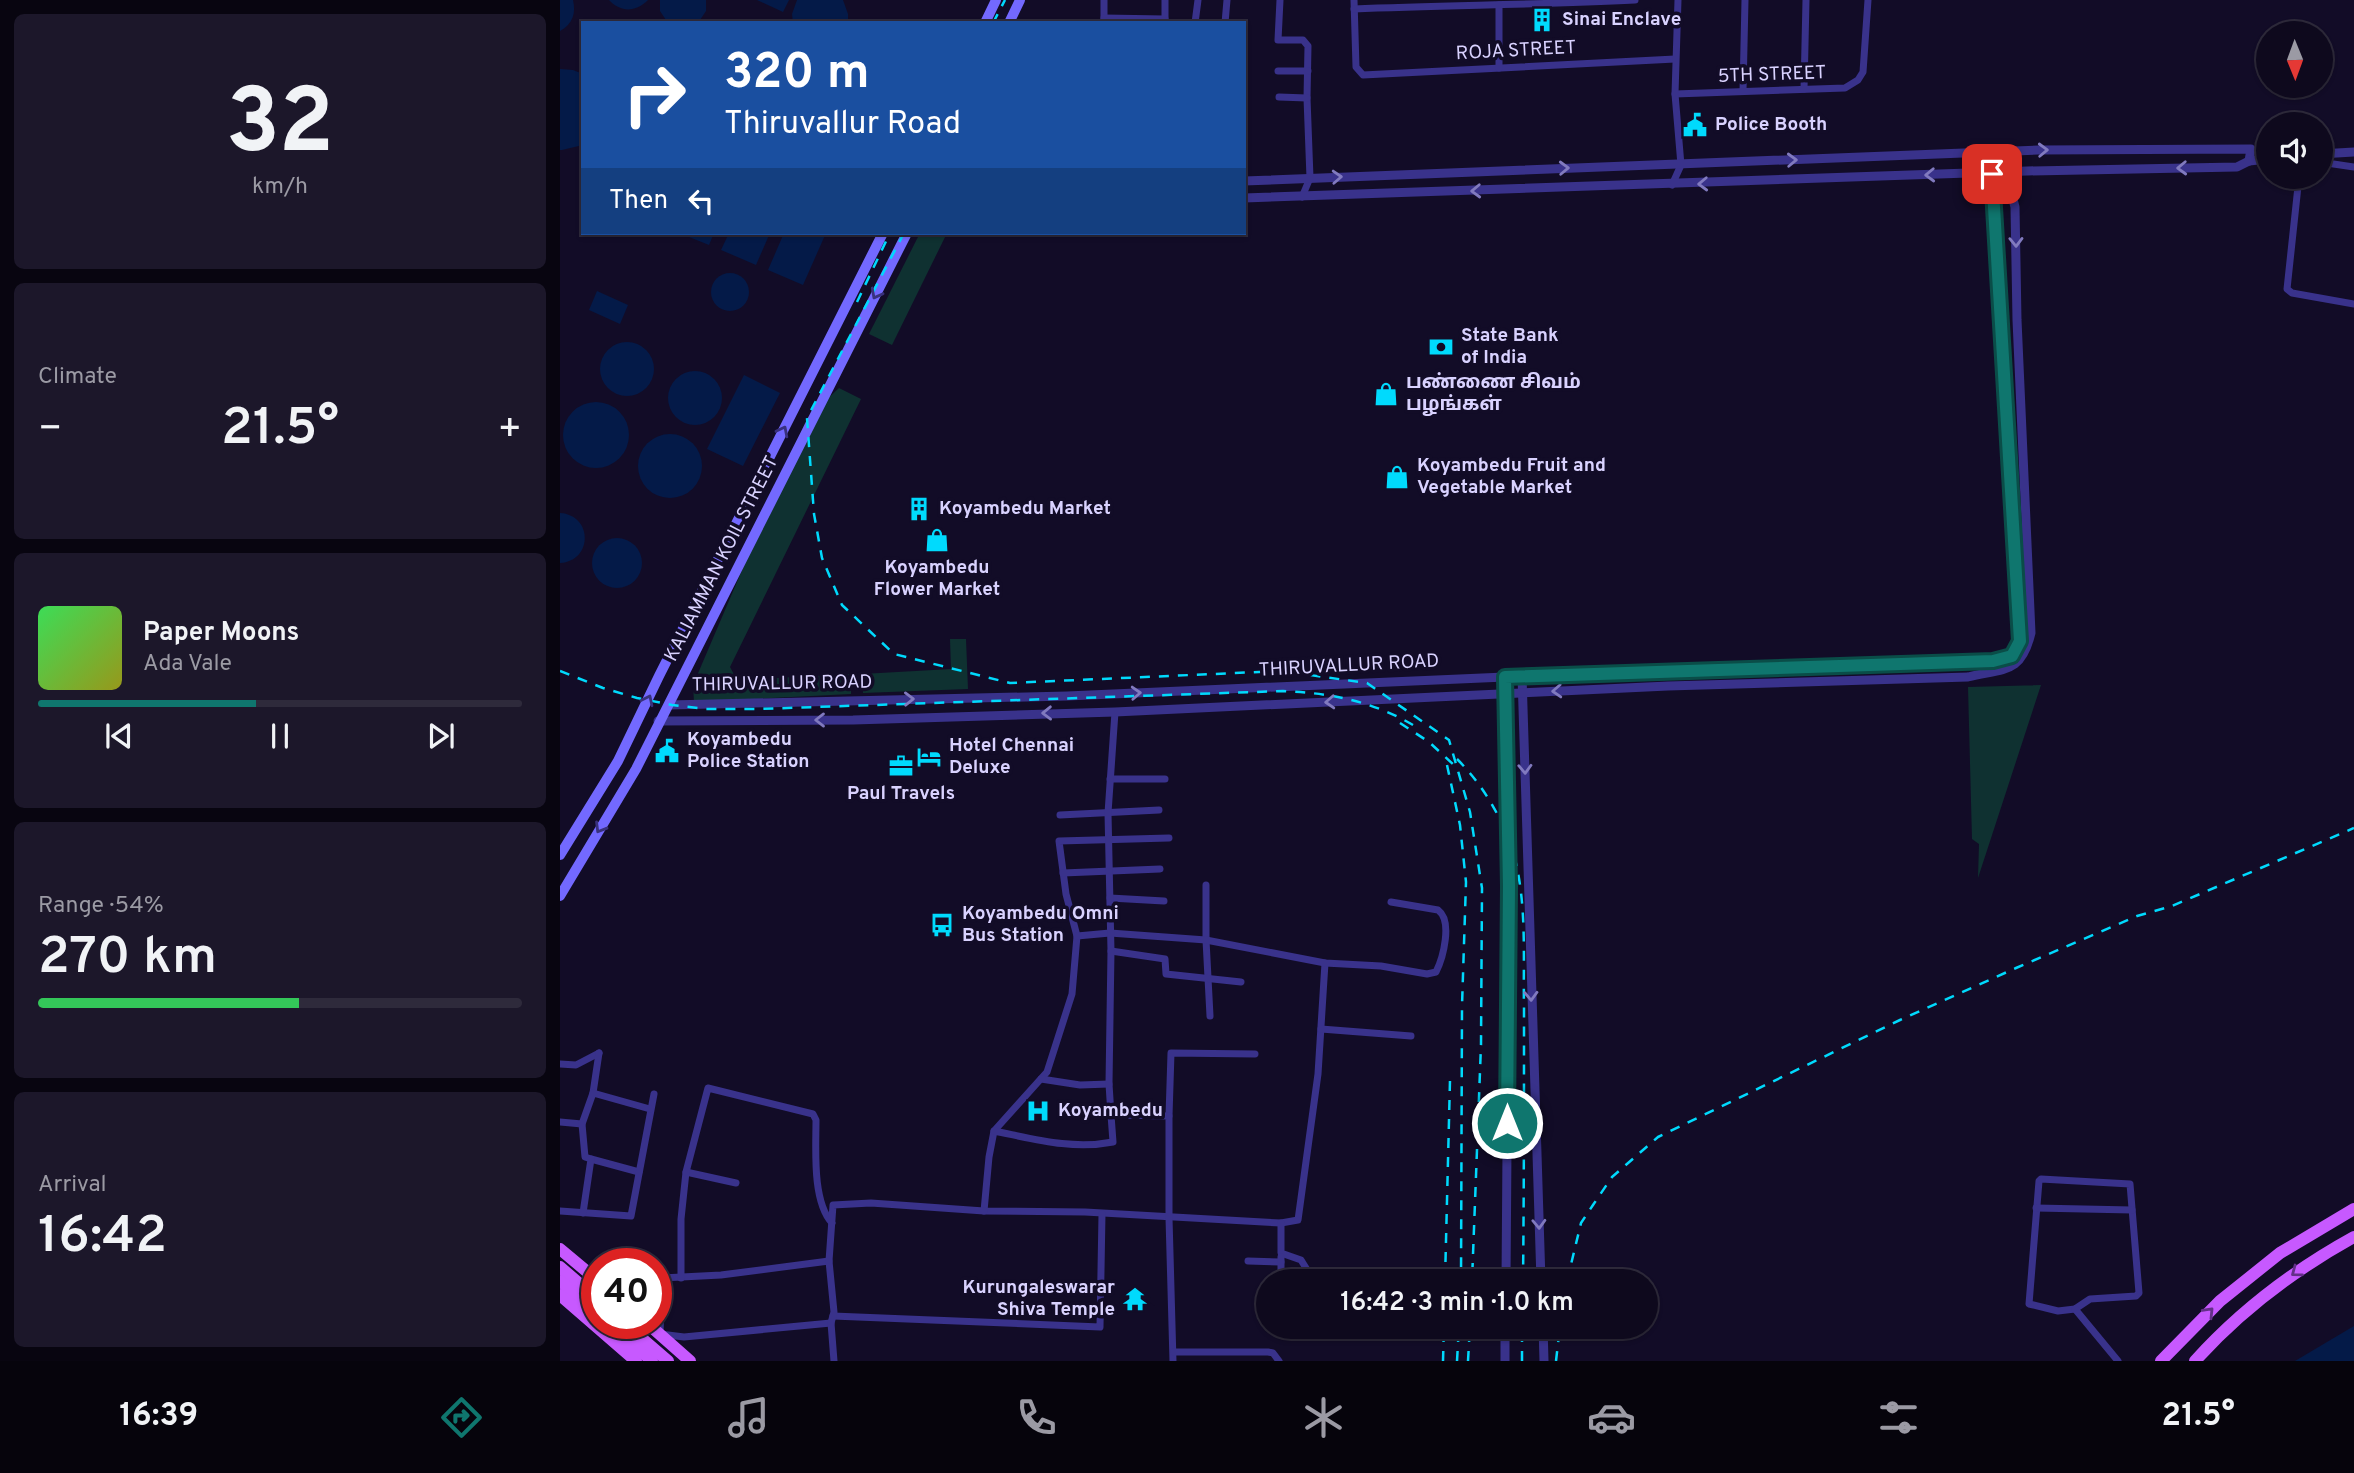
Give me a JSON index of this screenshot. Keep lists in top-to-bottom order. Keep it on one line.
{"streets":{"main road":["KALIAMMAN KOIL STREET"],"street":["ROJA STREET","5TH STREET","THIRUVALLUR ROAD"]},"crossings":[["KALIAMMAN KOIL STREET","THIRUVALLUR ROAD"]],"places":{"building":["Sinai Enclave","Koyambedu Market"],"public building":["Police Booth","Koyambedu Police Station"],"bank":["State Bank of India"],"shop":["பண்ணை சிவம் பழங்கள்","Koyambedu Fruit and Vegetable Market","Koyambedu Flower Market"],"hotel":["Hotel Chennai Deluxe"],"office":["Paul Travels"],"bus stop":["Koyambedu Omni Bus Station"],"hospital":["Koyambedu"],"temple":["Kurungaleswarar Shiva Temple"]},"north":"bottom","page":{"tile":[["32","km/h"],"Climate",["Range · 54%","270 km"],["Arrival","16:42"]],"turn":["320 m","Thiruvallur Road"],"then":"Then","heat":["−","21.5°","+"],"song":["Paper Moons","Ada Vale"],"limit":"40","trip":"16:42 · 3 min · 1.0 km","tabs":["16:39","21.5°"]}}
